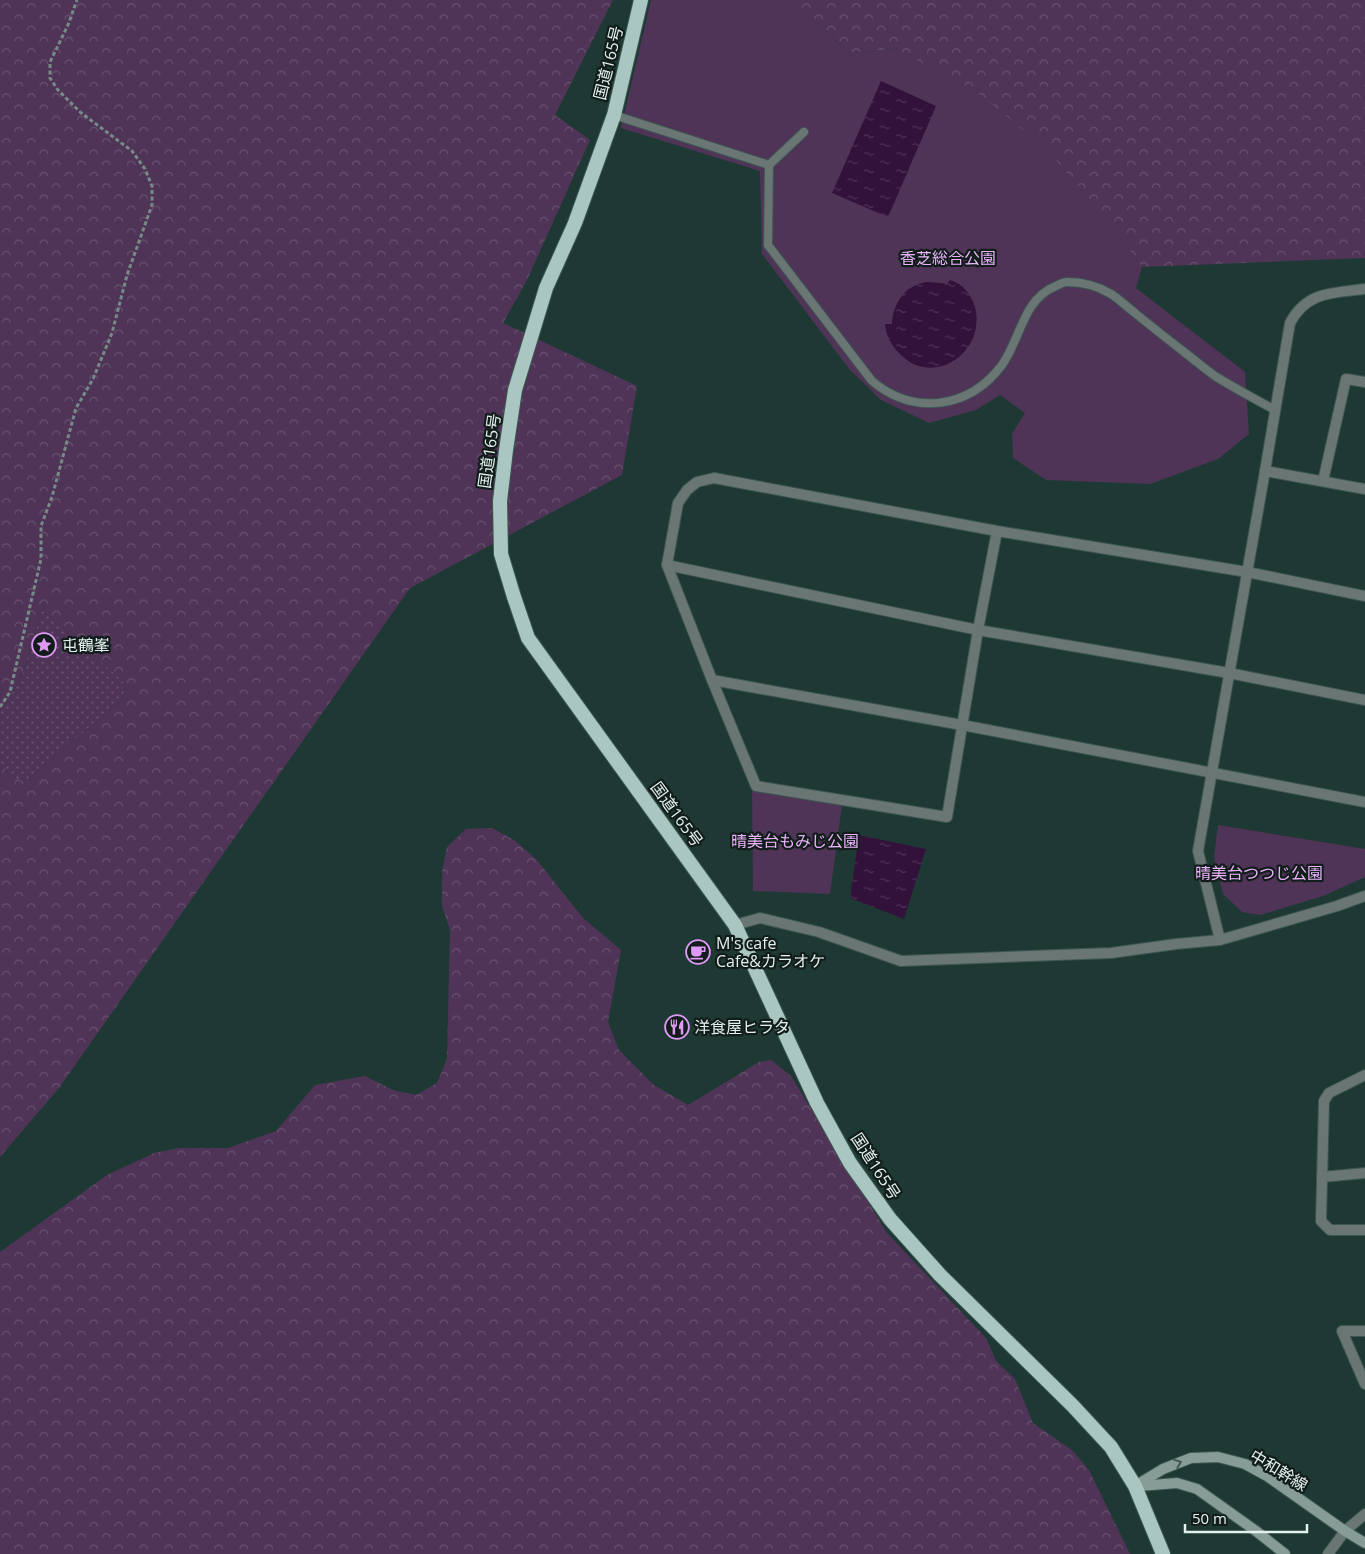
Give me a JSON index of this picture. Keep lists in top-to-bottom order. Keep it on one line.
{"streets":{"highway":["国道165号"],"main road":["中和幹線"]},"crossings":[["国道165号","中和幹線"]],"parks":["香芝総合公園","晴美台もみじ公園","晴美台つつじ公園"],"places":{"place":["屯鶴峯"],"cafe":["M's cafe Cafe&カラオケ"],"restaurant":["洋食屋ヒラタ"]},"scale_bar":"50 m"}
